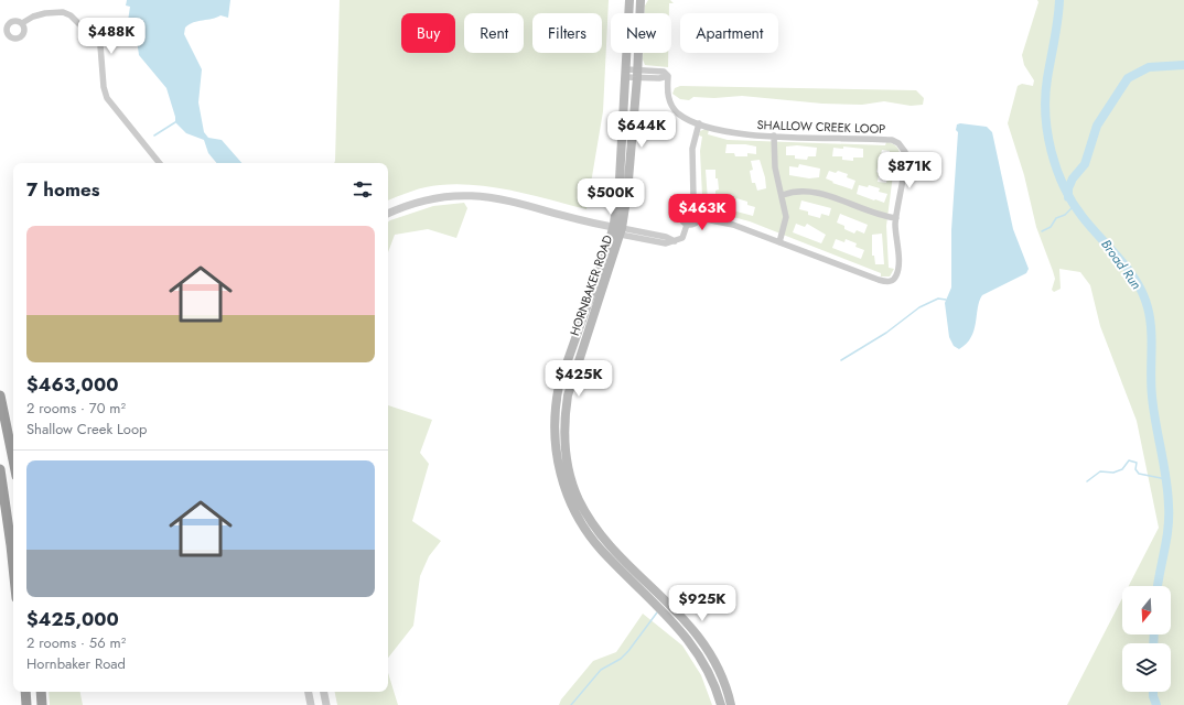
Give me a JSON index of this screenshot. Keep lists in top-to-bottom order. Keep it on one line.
{"streets":{"main road":["HORNBAKER ROAD"],"street":["SHALLOW CREEK LOOP"]},"crossings":[["SHALLOW CREEK LOOP","HORNBAKER ROAD"]],"water":["Broad Run"],"north":"bottom","page":{"chip":["Buy","Rent","Filters","New","Apartment"],"price":["$488K","$644K","$871K","$500K","$463K","$425K","$925K"],"heading":"7 homes","list":[{"name":"$463,000","note":"2 rooms · 70 m² · Shallow Creek Loop"},{"name":"$425,000","note":"2 rooms · 56 m² · Hornbaker Road"}]}}
